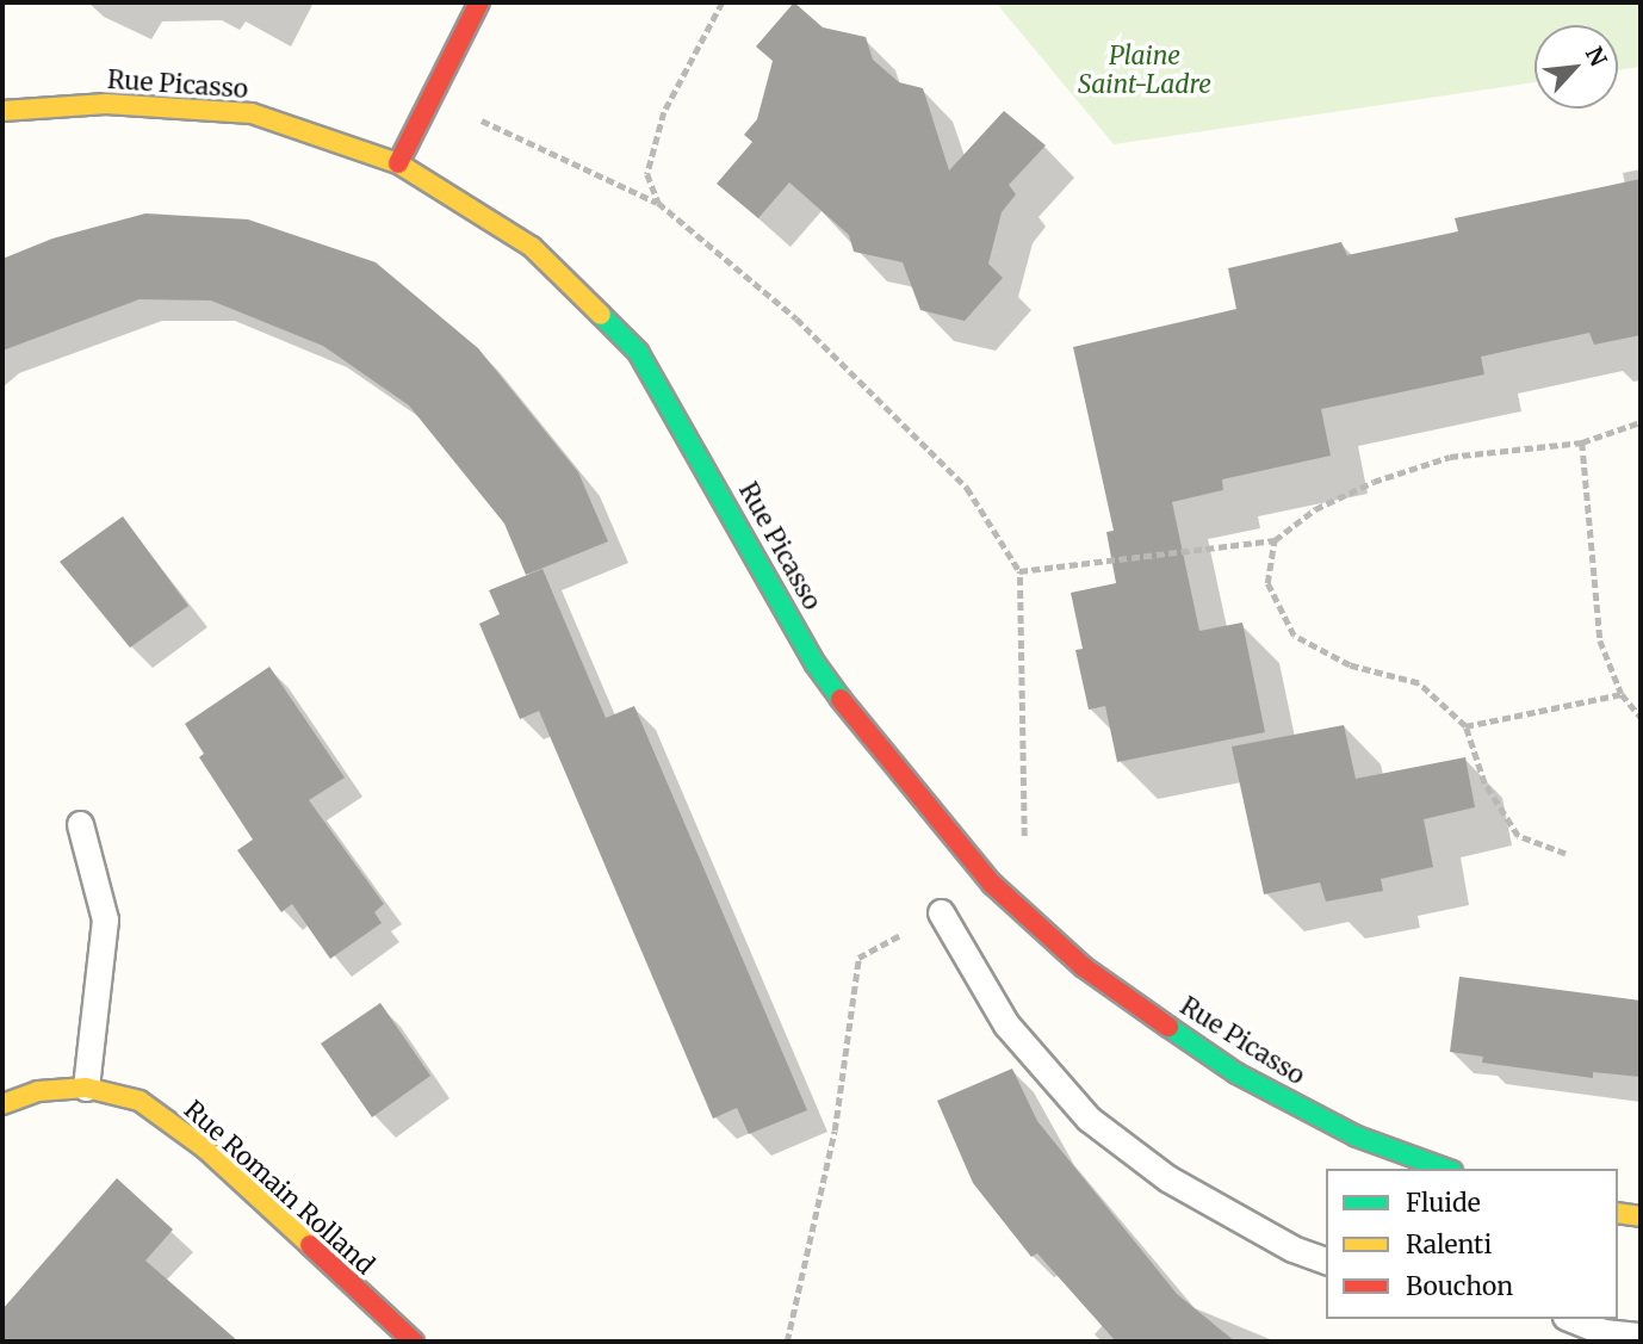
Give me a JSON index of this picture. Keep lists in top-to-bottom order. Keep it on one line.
{"streets":{"street":["Rue Picasso","Rue Romain Rolland"]},"parks":["Plaine Saint-Ladre"],"legend":["Fluide","Ralenti","Bouchon"],"north":"top right"}
